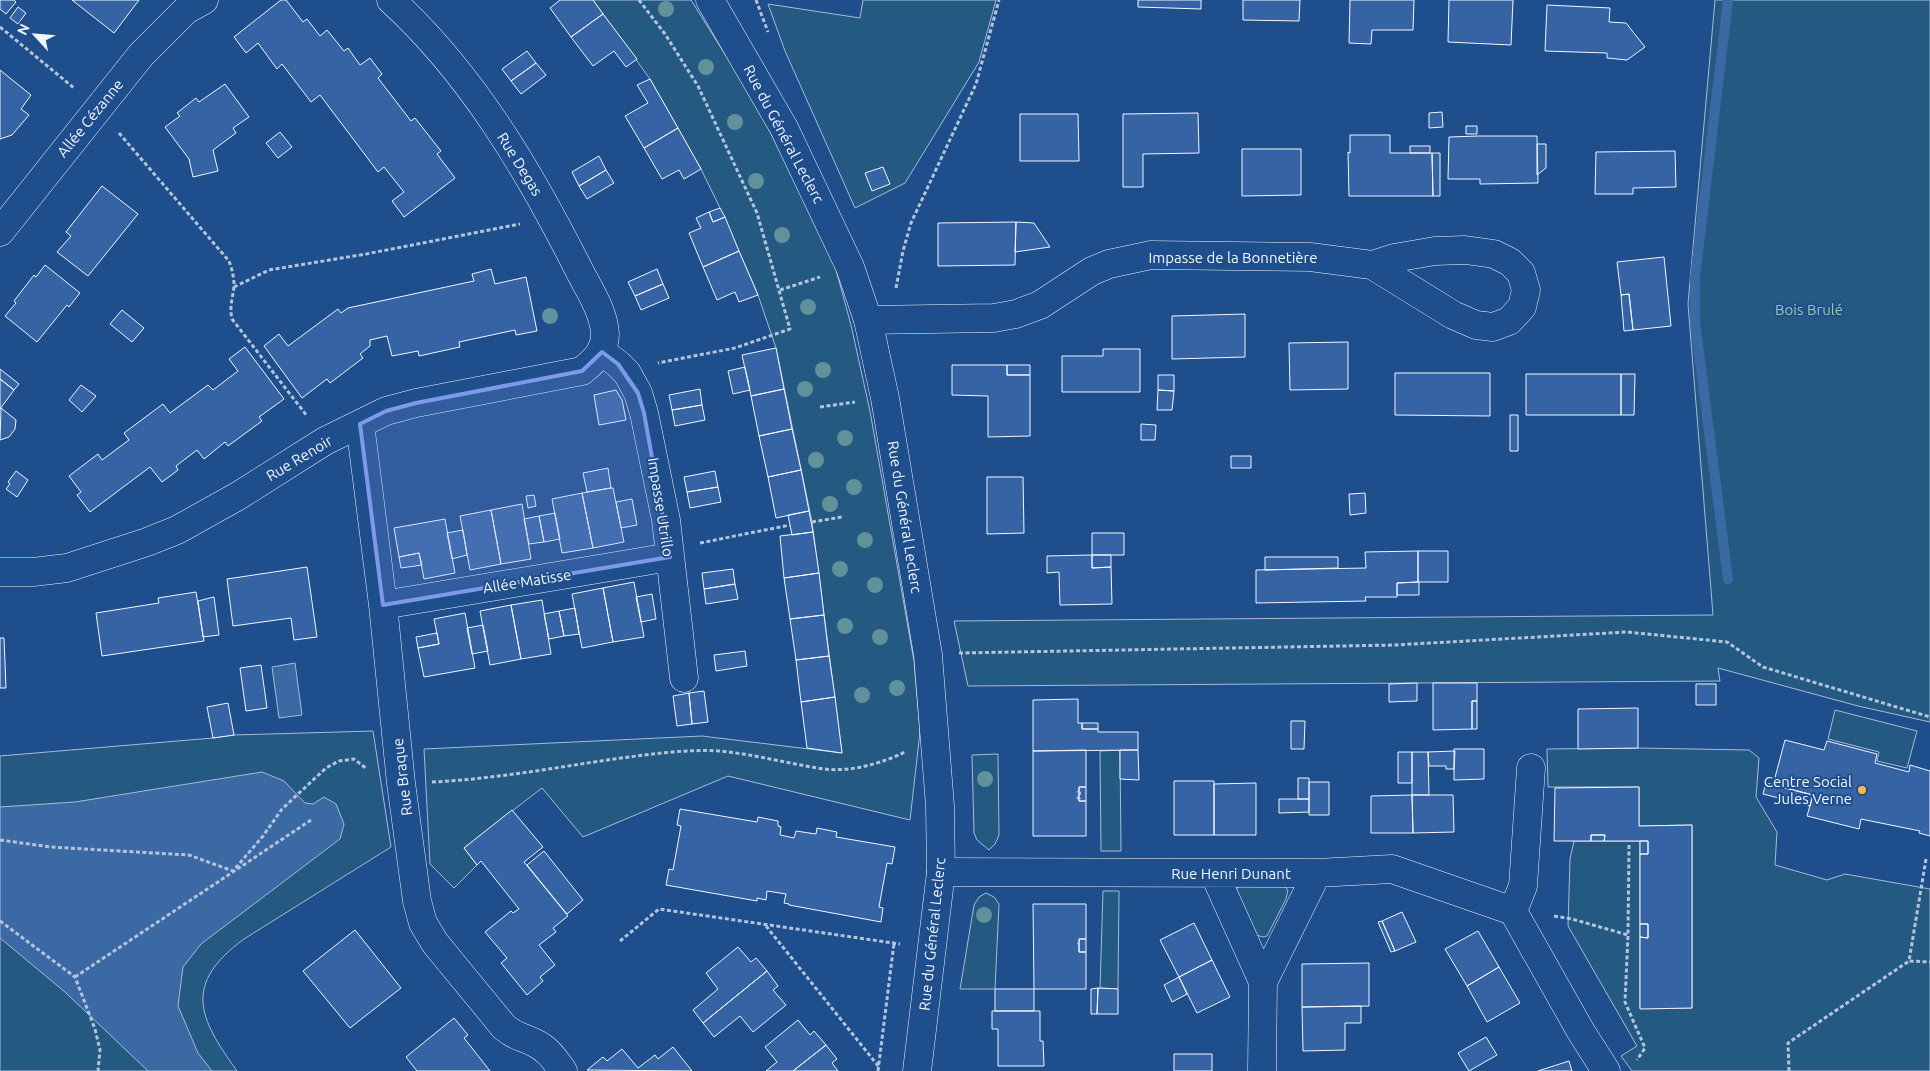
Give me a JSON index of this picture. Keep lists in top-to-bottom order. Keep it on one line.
{"streets":{"street":["Allée Cézanne","Rue du Général Leclerc","Rue Degas","Impasse de la Bonnetière","Rue Renoir","Impasse Utrillo","Allée Matisse","Rue Braque","Rue Henri Dunant"]},"crossings":[["Rue du Général Leclerc","Impasse de la Bonnetière"],["Rue du Général Leclerc","Rue Henri Dunant"],["Rue Degas","Rue Renoir"],["Rue Degas","Impasse Utrillo"],["Rue Renoir","Impasse Utrillo"],["Rue Renoir","Rue Braque"],["Impasse Utrillo","Allée Matisse"],["Allée Matisse","Rue Braque"]],"parks":["Bois Brulé"],"places":["Centre Social Jules Verne"],"house_numbers":["2","1"],"north":"top left"}
